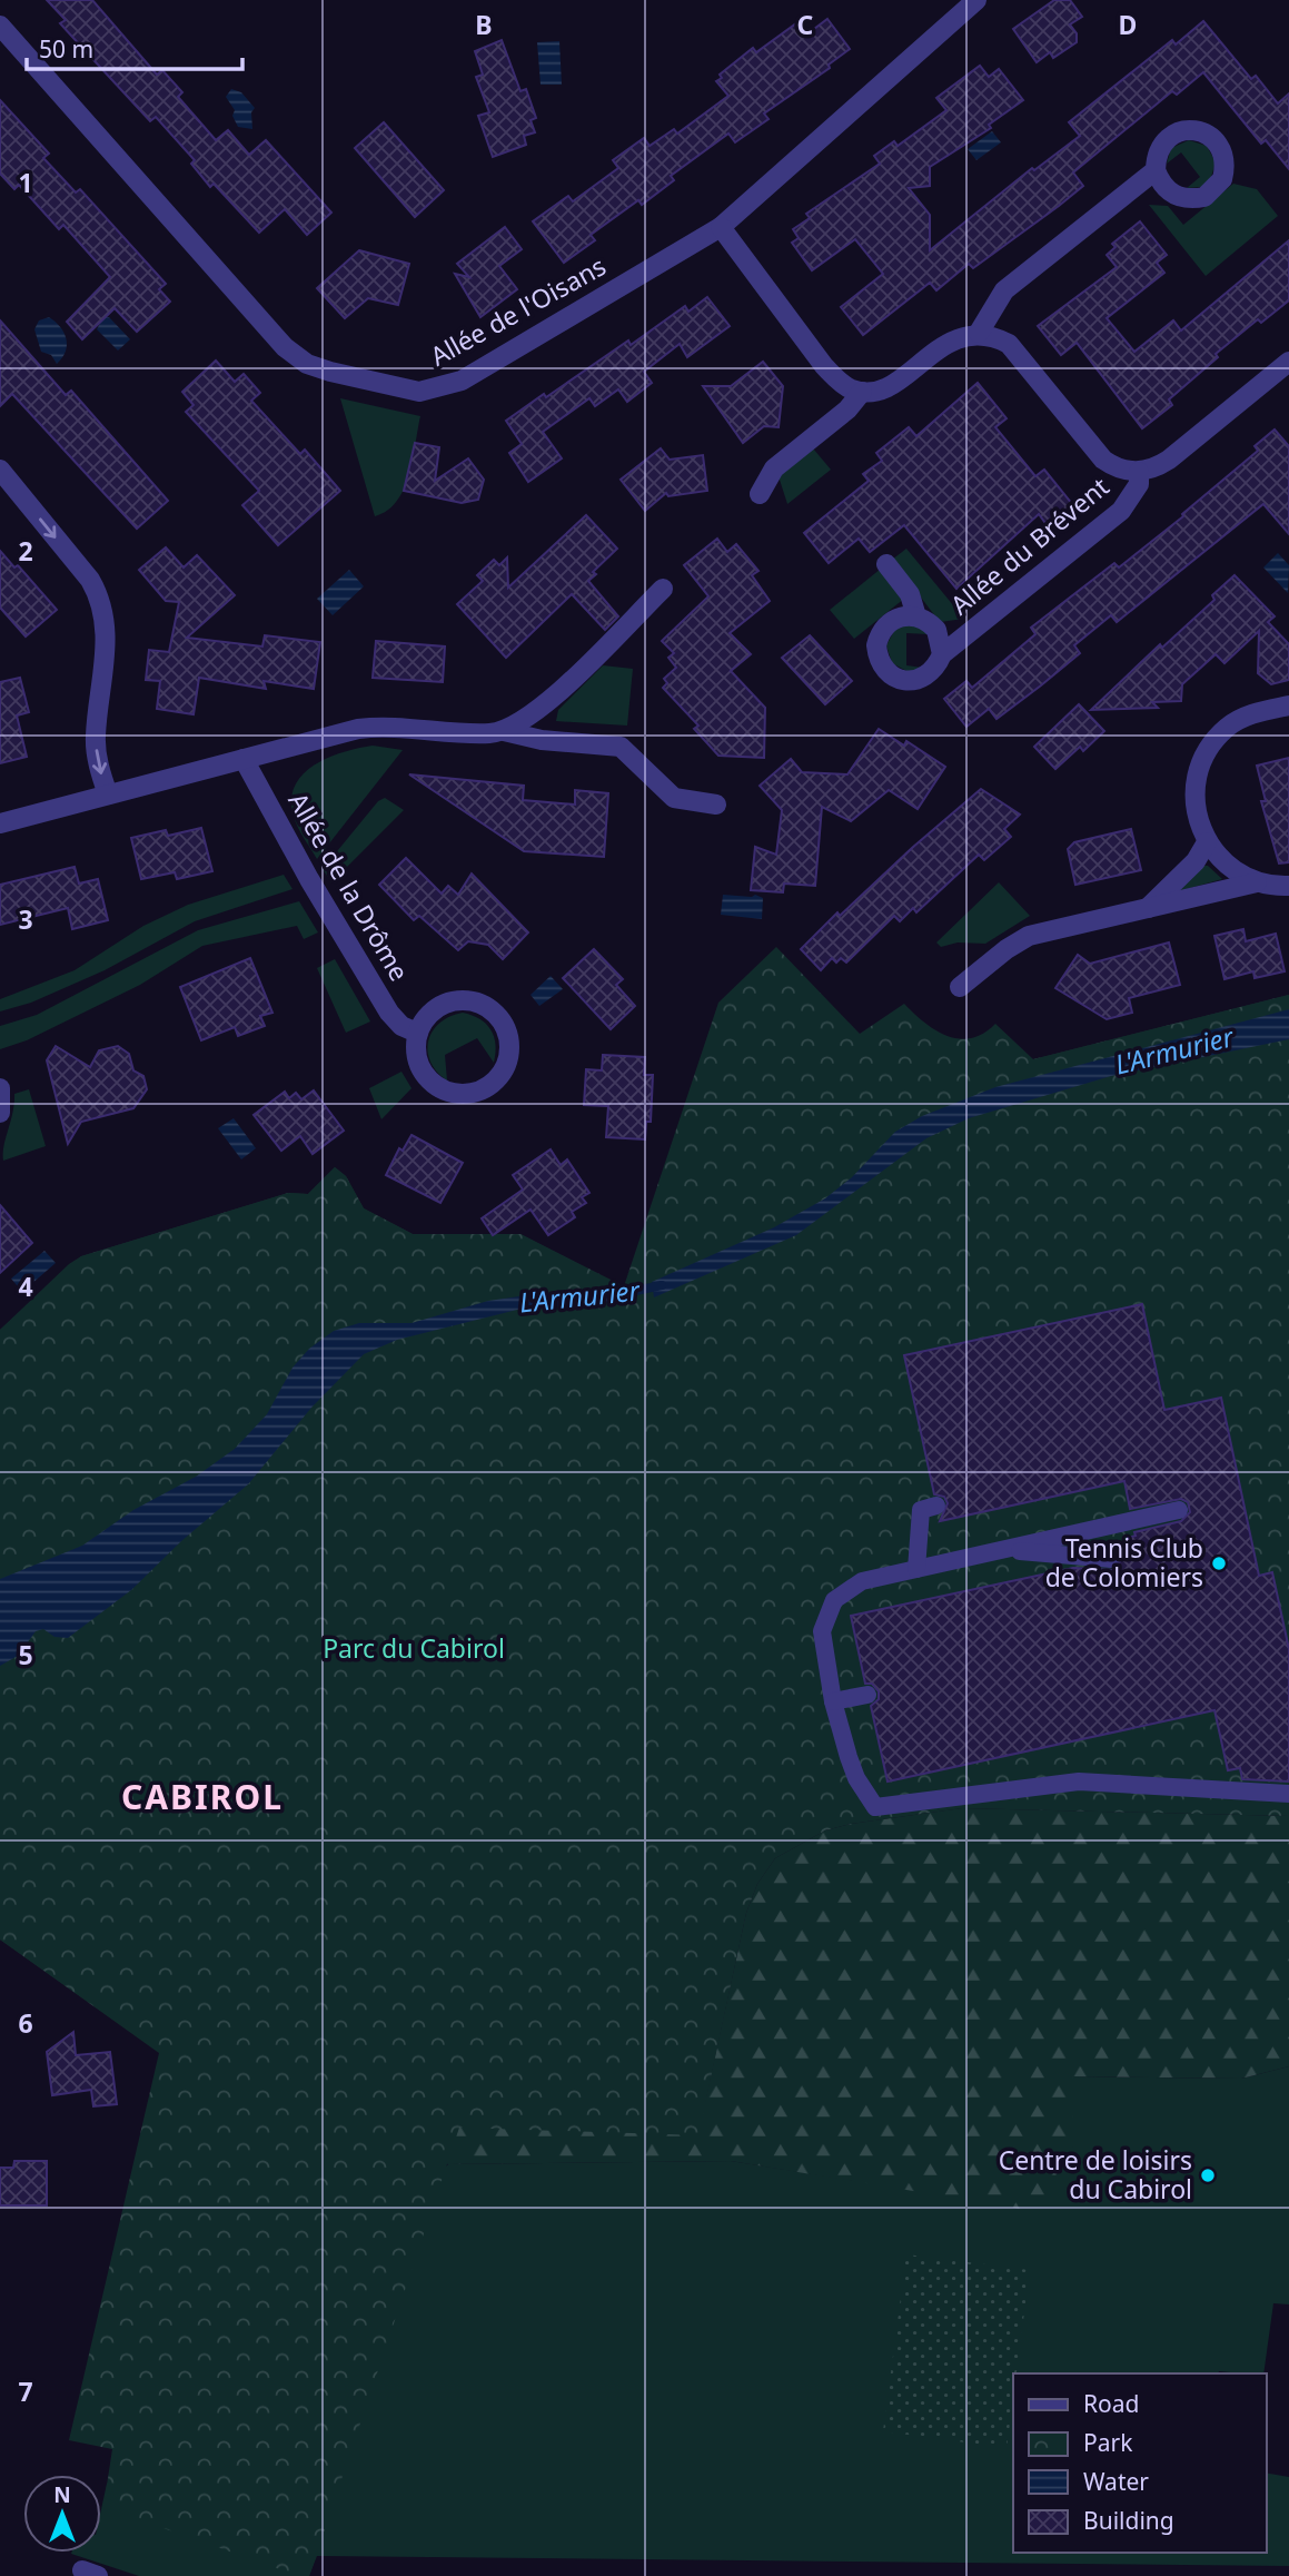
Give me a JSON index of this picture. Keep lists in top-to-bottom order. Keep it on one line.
{"streets":{"street":["Allée de l'Oisans","Allée du Brévent","Allée de la Drôme"]},"districts":["CABIROL"],"water":["L'Armurier"],"parks":["Parc du Cabirol"],"places":["Tennis Club de Colomiers","Centre de loisirs du Cabirol"],"legend":["Road","Park","Water","Building"],"scale_bar":"50 m","north":"top","grid":{"columns":["B","C","D"],"rows":["1","2","3","4","5","6","7"]}}
